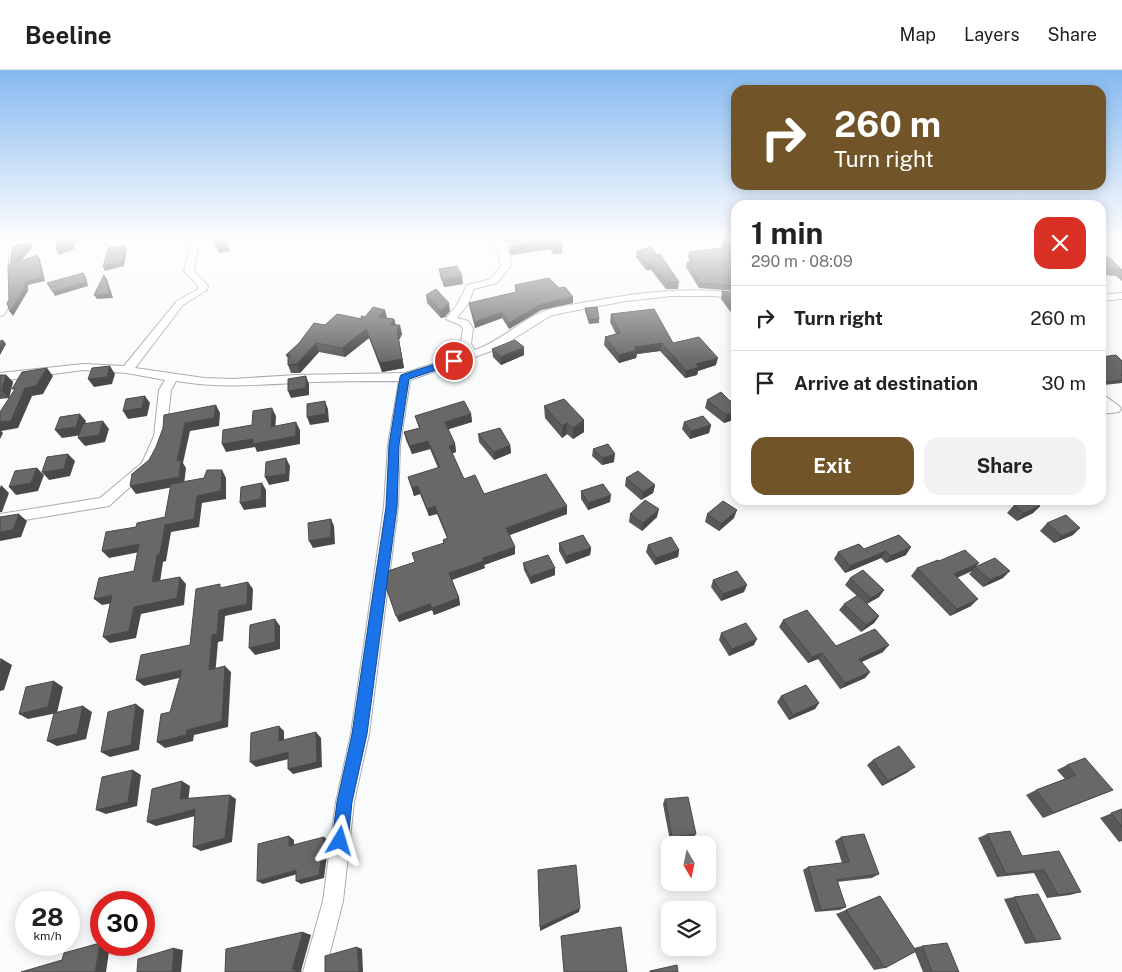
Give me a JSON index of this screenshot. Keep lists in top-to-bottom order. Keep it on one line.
{"north":"bottom","page":{"header":"Beeline","nav":["Map","Layers","Share"],"turn":["260 m","Turn right"],"heading":["1 min","290 m · 08:09"],"list":[{"name":"Turn right","value":"260 m"},{"name":"Arrive at destination","value":"30 m"}],"buttons":["Exit","Share"],"speed":"28 km/h","limit":"30"}}
